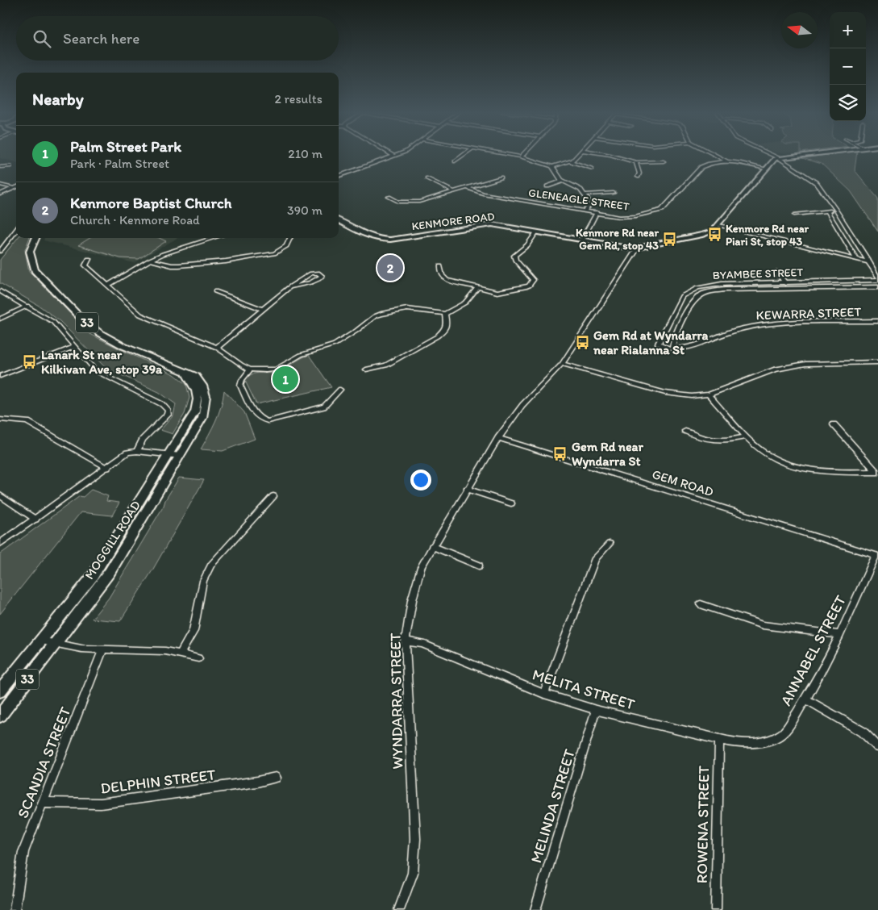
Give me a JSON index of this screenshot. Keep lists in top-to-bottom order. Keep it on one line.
{"streets":{"main road":["33","MOGGILL ROAD"],"street":["GLENEAGLE STREET","KENMORE ROAD","BYAMBEE STREET","KEWARRA STREET","GEM ROAD","ANNABEL STREET","MELITA STREET","WYNDARRA STREET","SCANDIA STREET","DELPHIN STREET","MELINDA STREET","ROWENA STREET"]},"crossings":[["GLENEAGLE STREET","KENMORE ROAD"],["BYAMBEE STREET","KEWARRA STREET"],["GEM ROAD","ANNABEL STREET"],["GEM ROAD","WYNDARRA STREET"],["ANNABEL STREET","MELITA STREET"],["MELITA STREET","WYNDARRA STREET"],["MELITA STREET","MELINDA STREET"],["MELITA STREET","ROWENA STREET"],["SCANDIA STREET","DELPHIN STREET"]],"places":{"bus stop":["Kenmore Rd near Piari St, stop 43","Kenmore Rd near Gem Rd, stop 43","Gem Rd at Wyndarra near Rialanna St","Lanark St near Kilkivan Ave, stop 39a","Gem Rd near Wyndarra St"]},"north":"left","page":{"map_buttons":["+","−"],"search":"Search here","heading":["Nearby","2 results"],"list":[{"mark":"1","name":"Palm Street Park","note":"Park · Palm Street","value":"210 m"},{"mark":"2","name":"Kenmore Baptist Church","note":"Church · Kenmore Road","value":"390 m"}],"pins":["2","1"]}}
